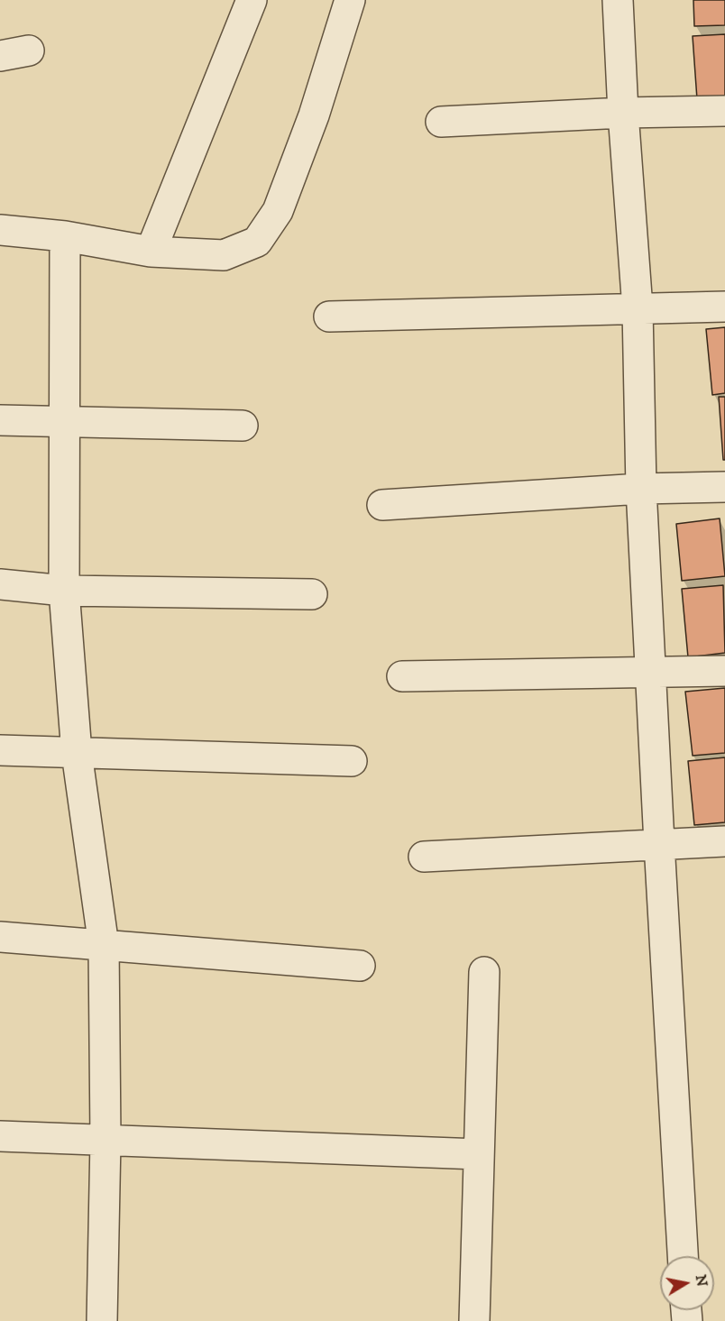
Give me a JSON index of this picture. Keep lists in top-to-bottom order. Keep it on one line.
{"north":"right"}
